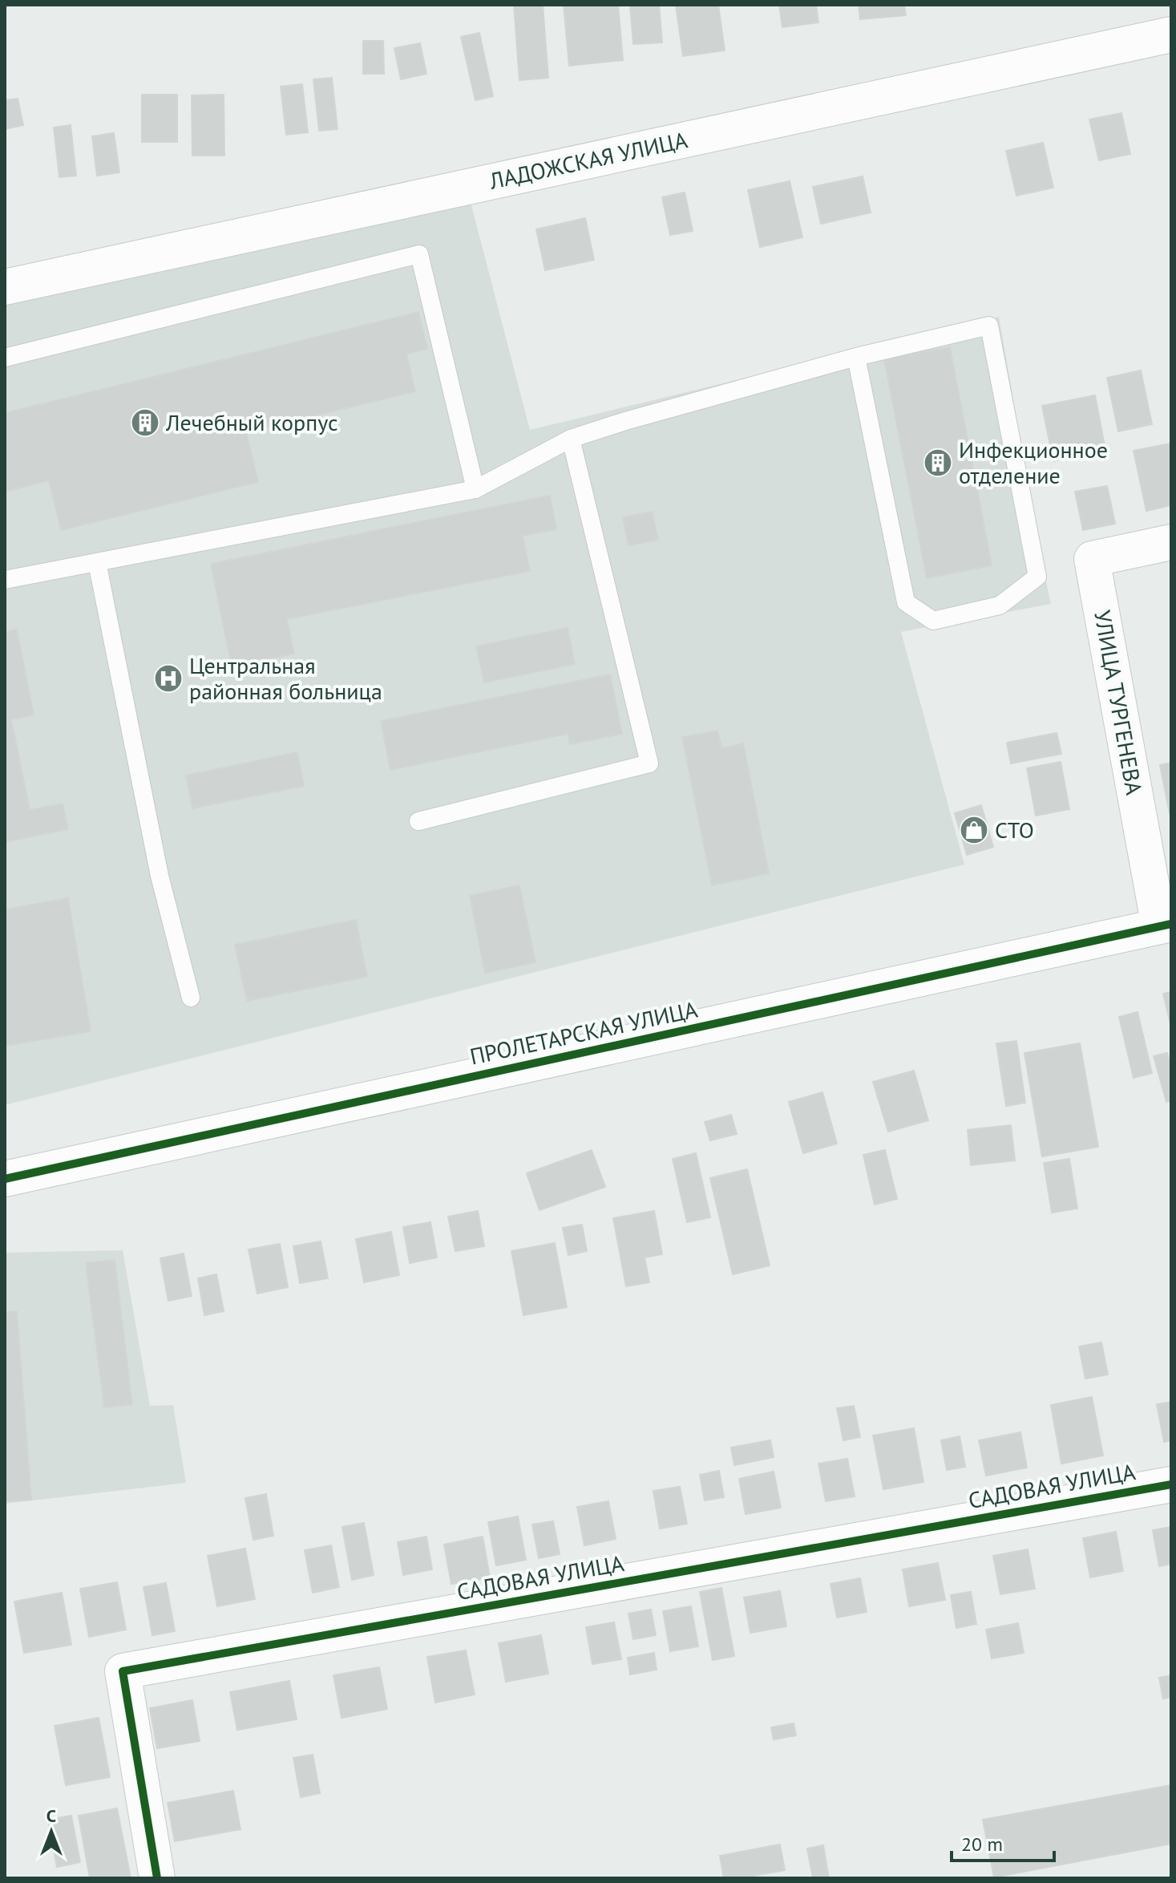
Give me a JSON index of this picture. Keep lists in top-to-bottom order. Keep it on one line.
{"streets":{"street":["ЛАДОЖСКАЯ УЛИЦА","УЛИЦА ТУРГЕНЕВА","ПРОЛЕТАРСКАЯ УЛИЦА","САДОВАЯ УЛИЦА"]},"crossings":[["УЛИЦА ТУРГЕНЕВА","ПРОЛЕТАРСКАЯ УЛИЦА"]],"places":{"building":["Лечебный корпус","Инфекционное отделение"],"hospital":["Центральная районная больница"],"shop":["СТО"]},"scale_bar":"20 m","north":"top"}
